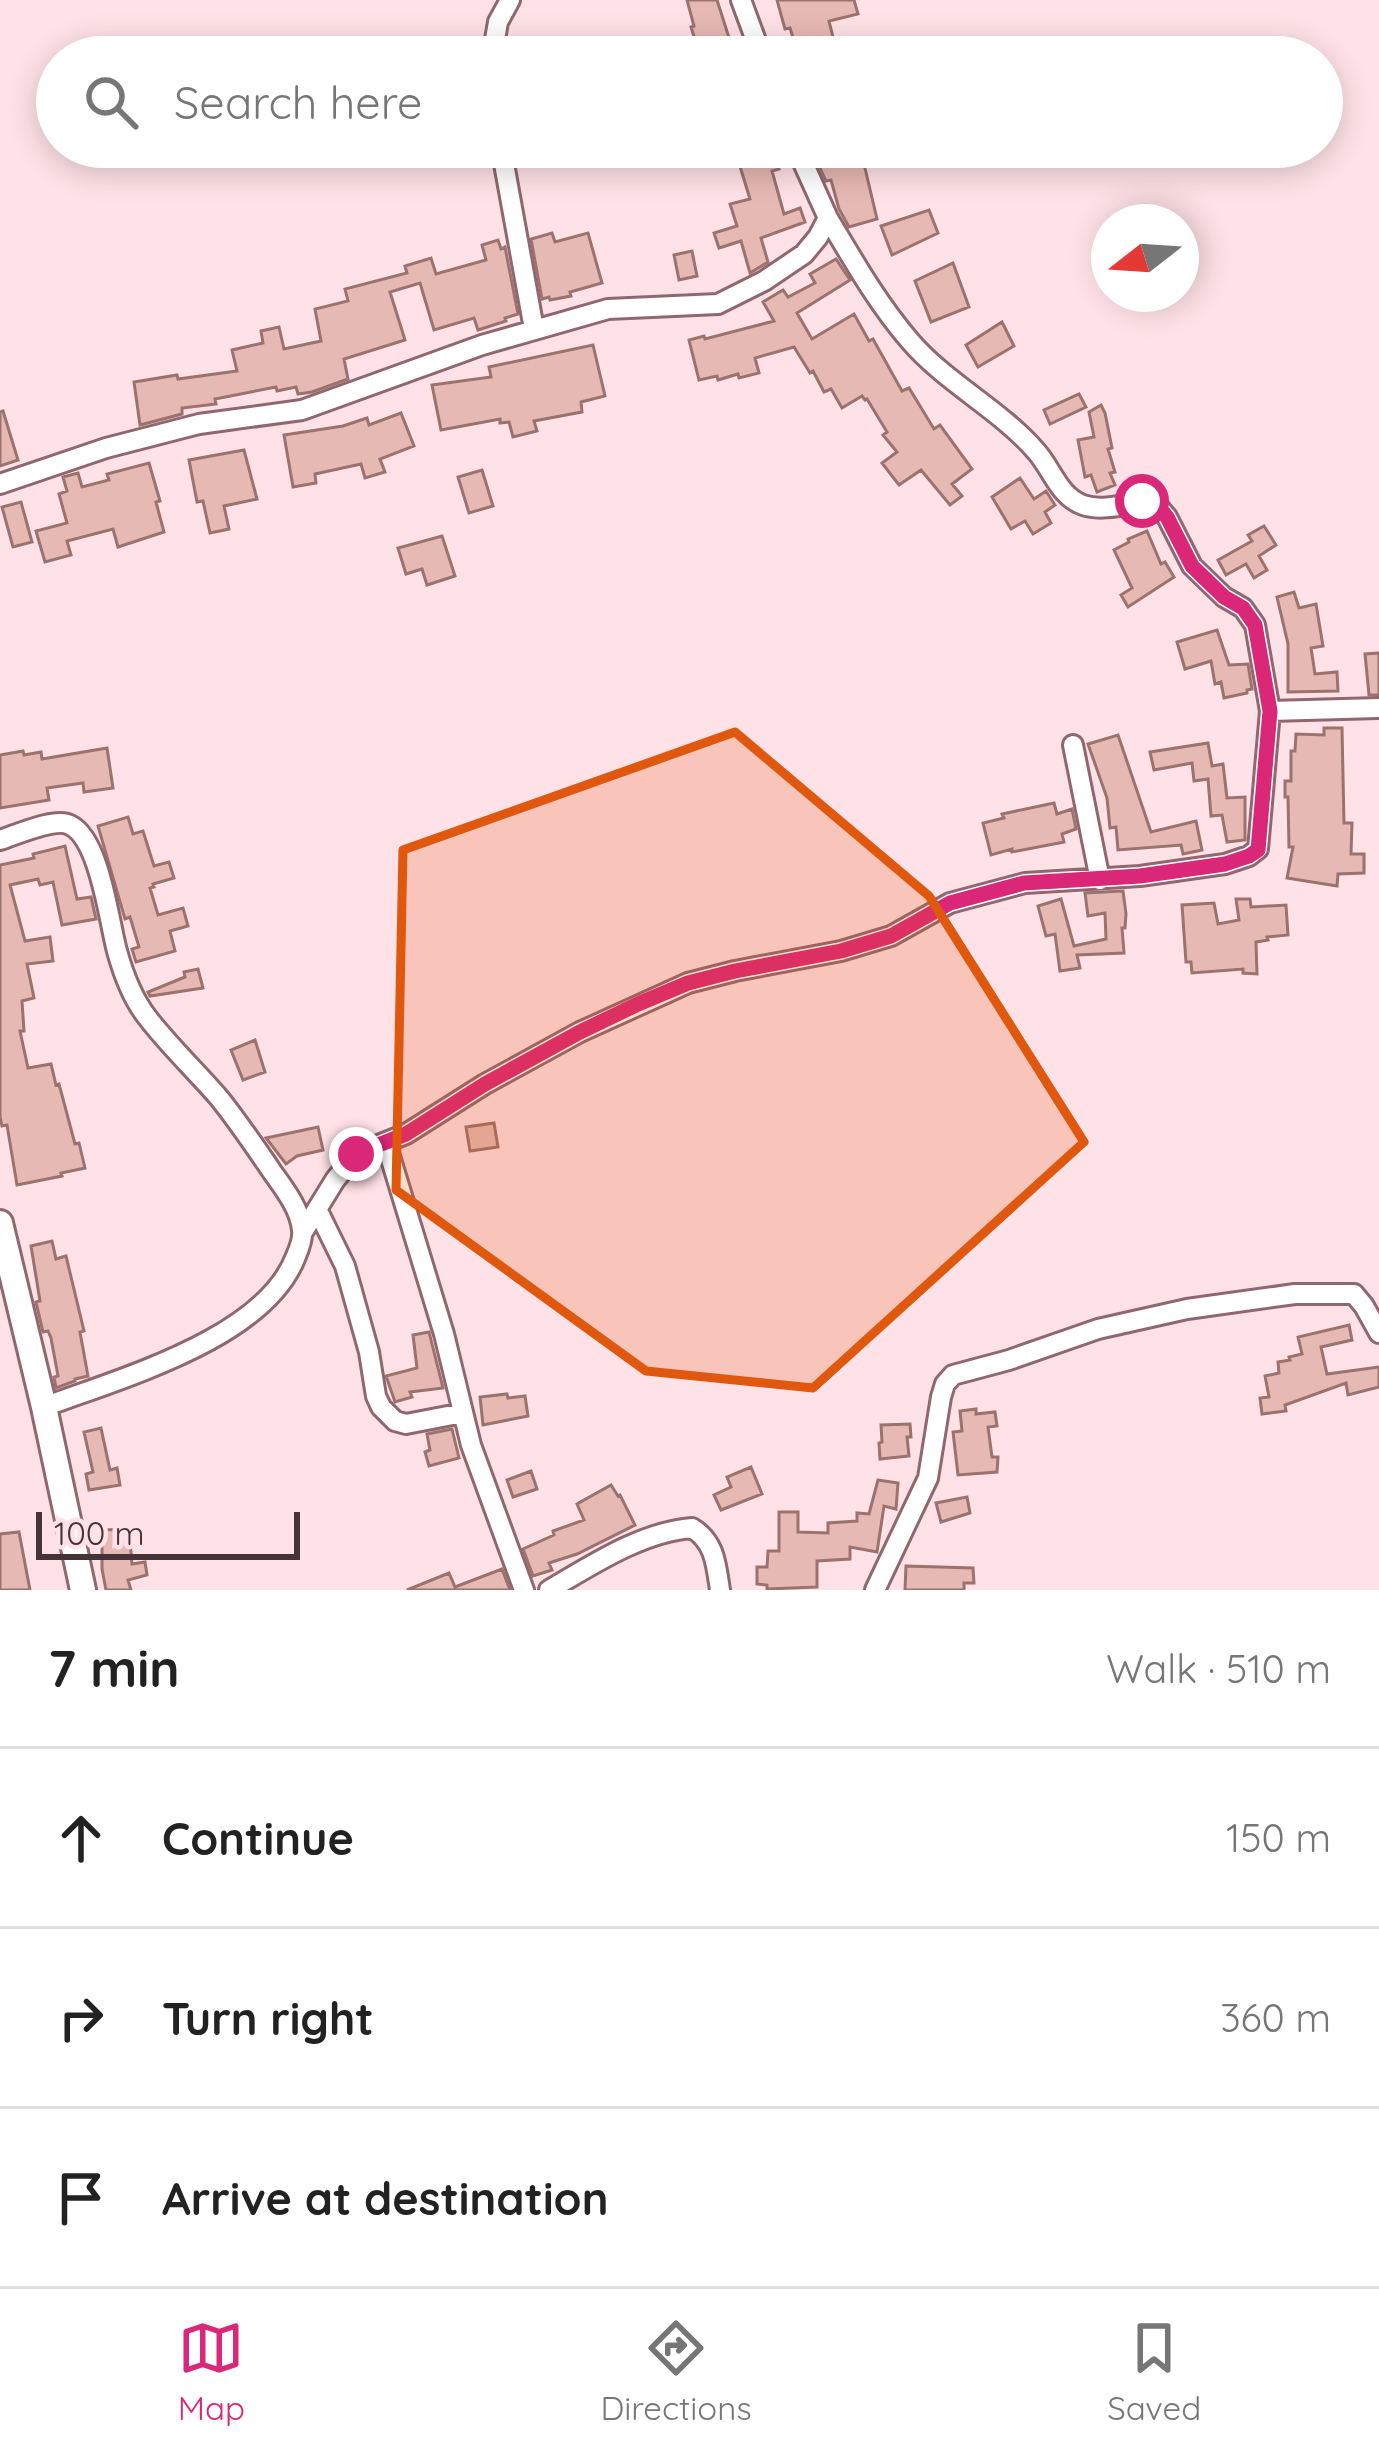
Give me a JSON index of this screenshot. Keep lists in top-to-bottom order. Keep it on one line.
{"scale_bar":"100 m","north":"left","page":{"search":"Search here","scale":"100 m","heading":["7 min","Walk · 510 m"],"list":[["Continue","150 m"],["Turn right","360 m"],"Arrive at destination"],"nav":["Map","Directions","Saved"]}}
